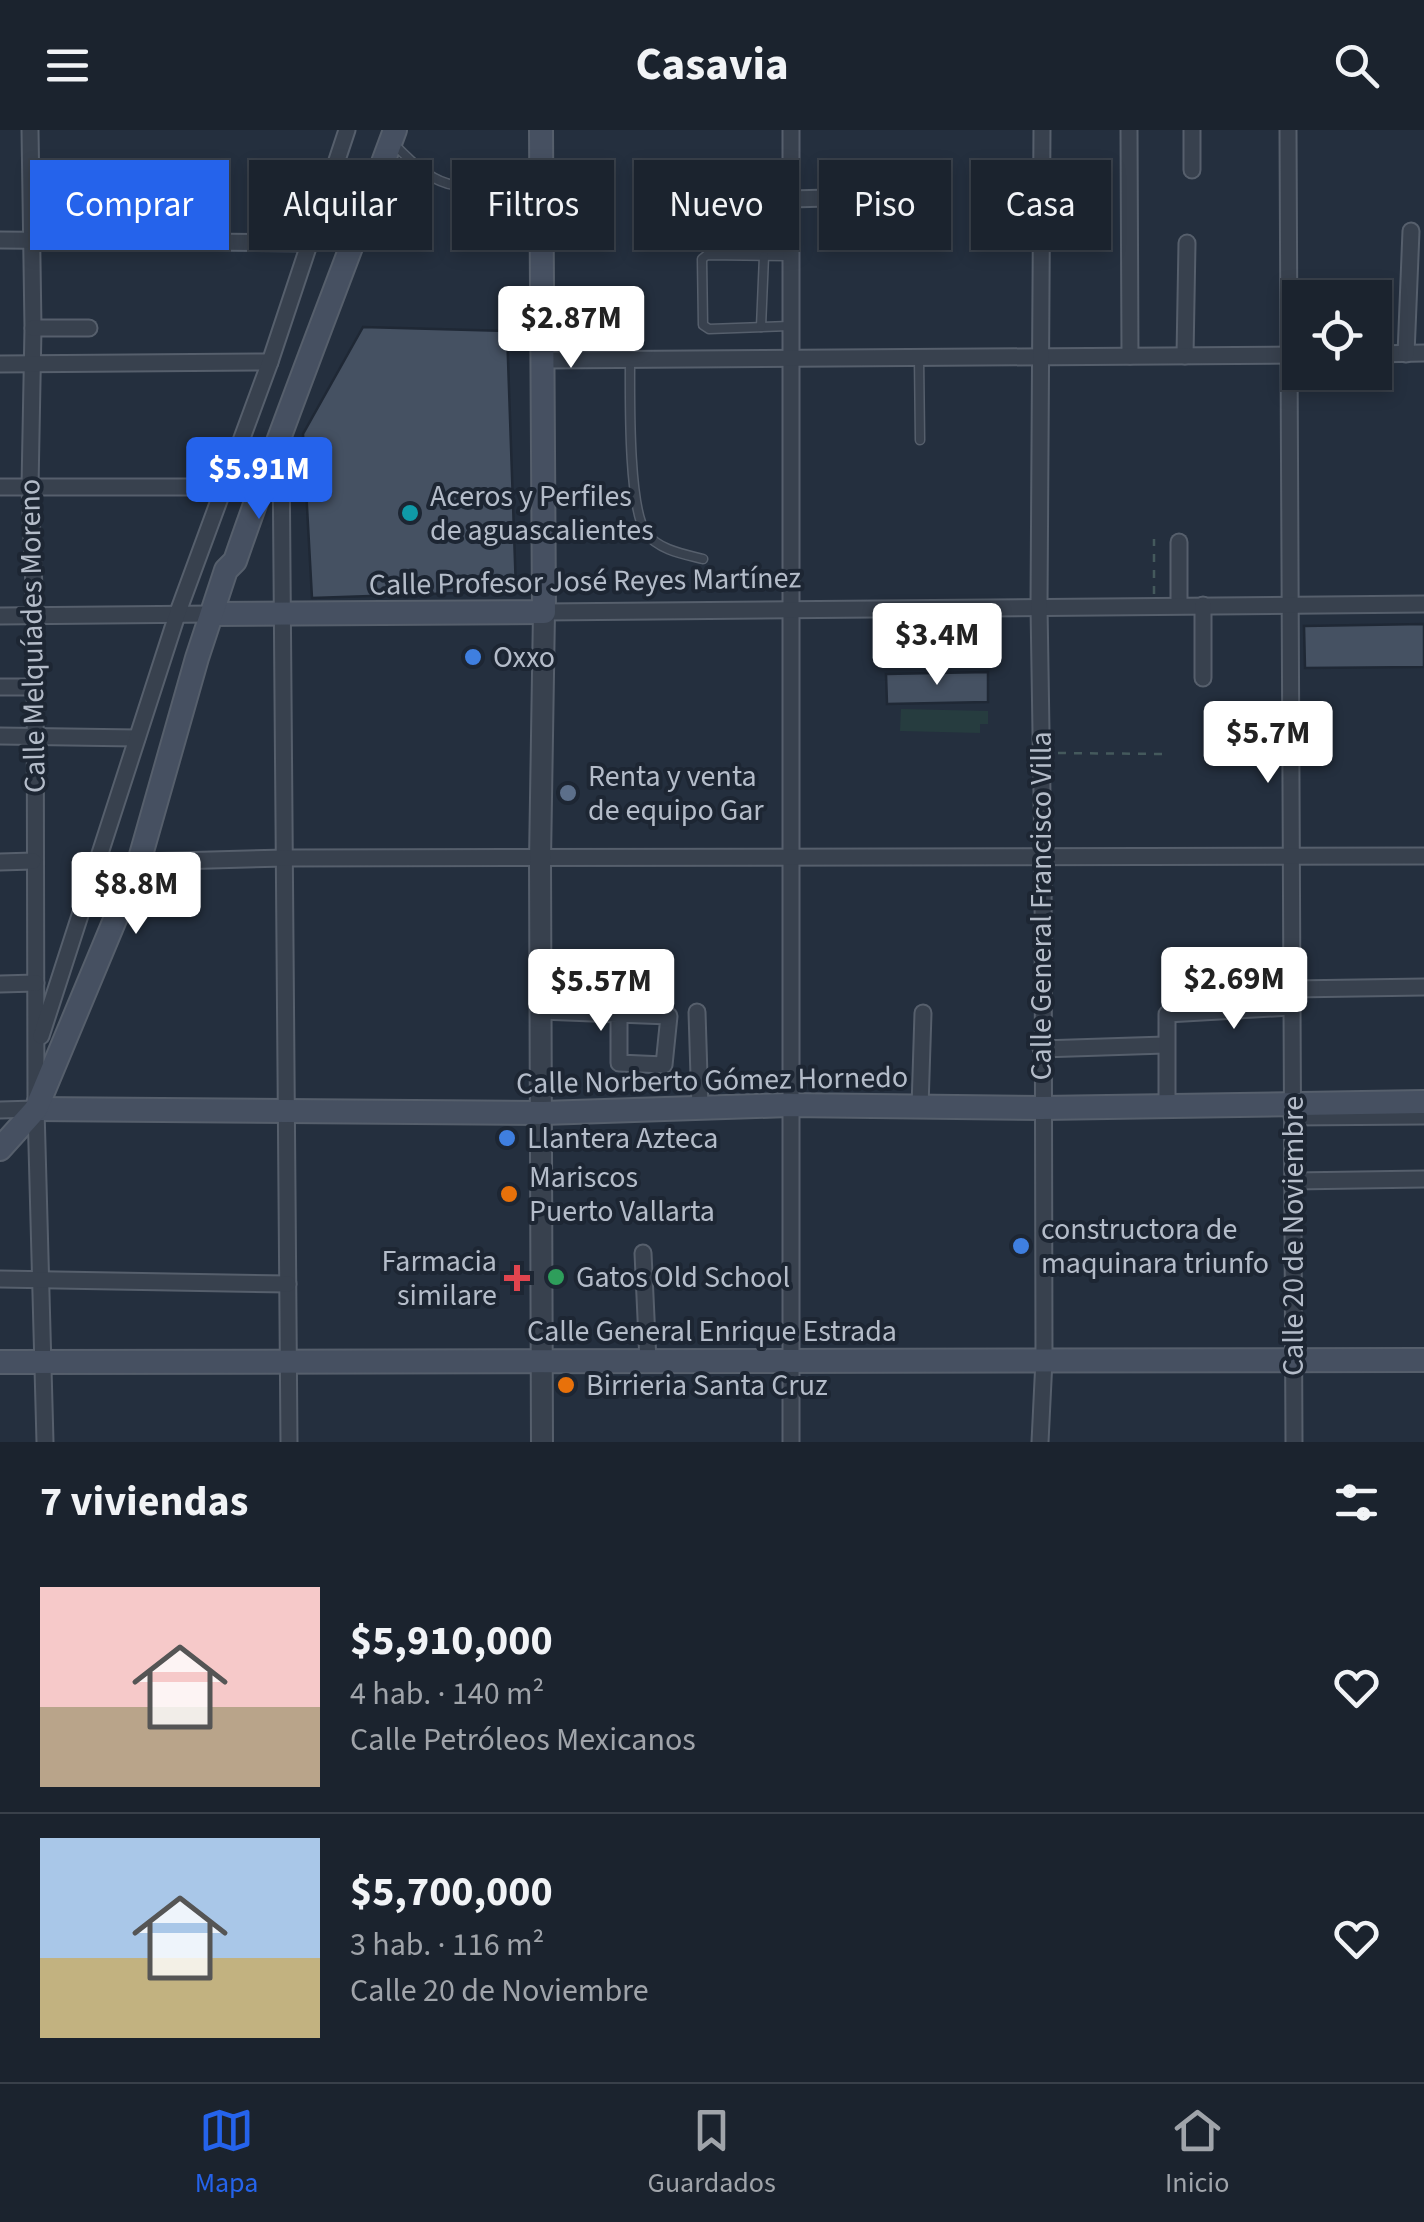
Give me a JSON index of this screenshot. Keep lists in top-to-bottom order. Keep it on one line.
{"streets":{"main road":["Calle Profesor José Reyes Martínez","Calle Norberto Gómez Hornedo","Calle General Enrique Estrada"],"street":["Calle Melquíades Moreno","Calle General Francisco Villa","Calle 20 de Noviembre"]},"crossings":[["Calle Profesor José Reyes Martínez","Calle Melquíades Moreno"],["Calle Profesor José Reyes Martínez","Calle General Francisco Villa"],["Calle Profesor José Reyes Martínez","Calle 20 de Noviembre"],["Calle Melquíades Moreno","Calle Norberto Gómez Hornedo"],["Calle Melquíades Moreno","Calle General Enrique Estrada"],["Calle General Francisco Villa","Calle Norberto Gómez Hornedo"],["Calle General Francisco Villa","Calle General Enrique Estrada"],["Calle Norberto Gómez Hornedo","Calle 20 de Noviembre"],["Calle 20 de Noviembre","Calle General Enrique Estrada"]],"places":{"other":["Aceros y Perfiles de aguascalientes","Oxxo","Renta y venta de equipo Gar","Llantera Azteca","Mariscos Puerto Vallarta","constructora de maquinara triunfo","Gatos Old School","Birrieria Santa Cruz"],"health":["Farmacia similare"]},"page":{"header":"Casavia","chip":["Comprar","Alquilar","Filtros","Nuevo","Piso","Casa"],"price":["$2.87M","$5.91M","$3.4M","$5.7M","$8.8M","$2.69M","$5.57M"],"heading":"7 viviendas","list":[{"name":"$5,910,000","note":"4 hab. · 140 m² · Calle Petróleos Mexicanos"},{"name":"$5,700,000","note":"3 hab. · 116 m² · Calle 20 de Noviembre"}],"tabs":["Mapa","Guardados","Inicio"]}}
